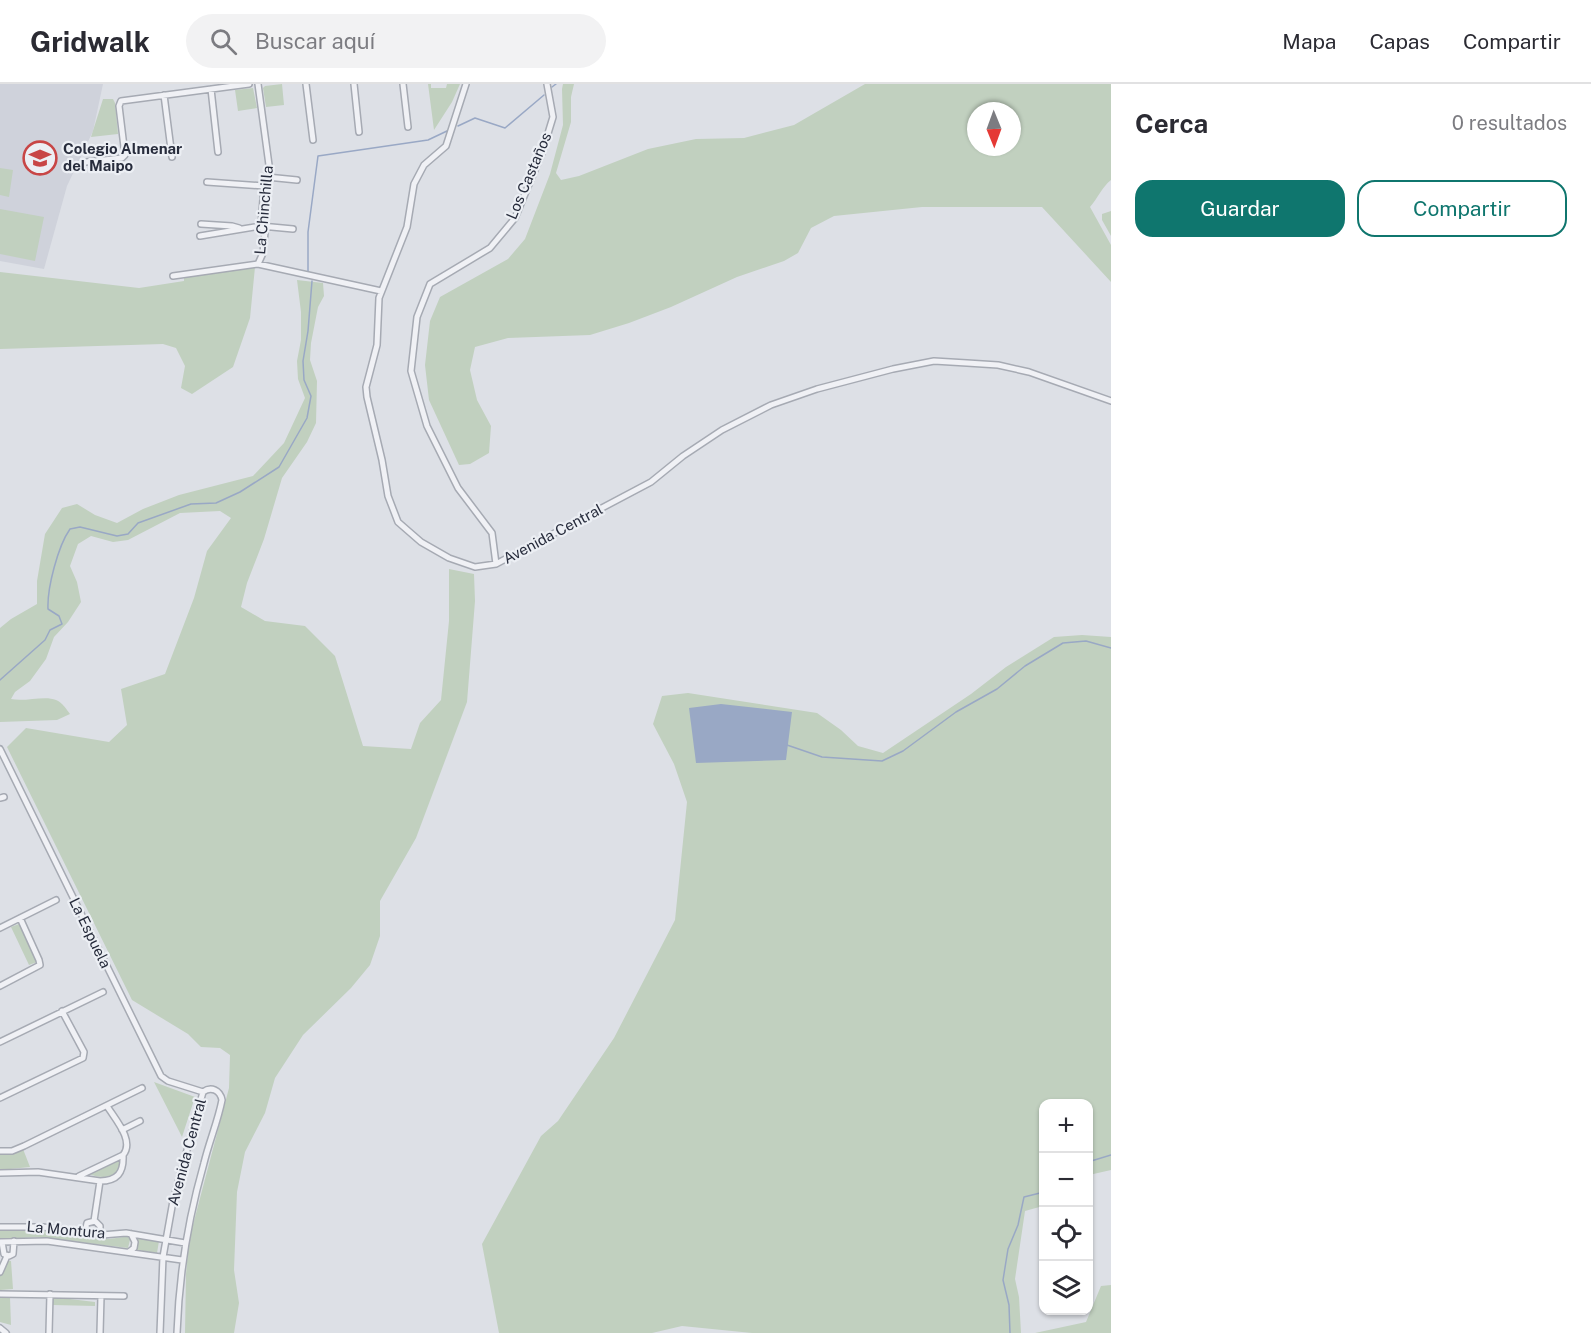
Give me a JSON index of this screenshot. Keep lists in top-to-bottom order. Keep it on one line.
{"streets":{"street":["Los Castaños","La Chinchilla","Avenida Central","La Espuela","La Montura"]},"crossings":[["Los Castaños","Avenida Central"],["Avenida Central","La Espuela"],["Avenida Central","La Montura"]],"places":{"school or university":["Colegio Almenar del Maipo"]},"north":"bottom","page":{"header":"Gridwalk","search":"Buscar aquí","nav":["Mapa","Capas","Compartir"],"heading":["Cerca","0 resultados"],"buttons":["Guardar","Compartir"],"map_buttons":["+","−"]}}
